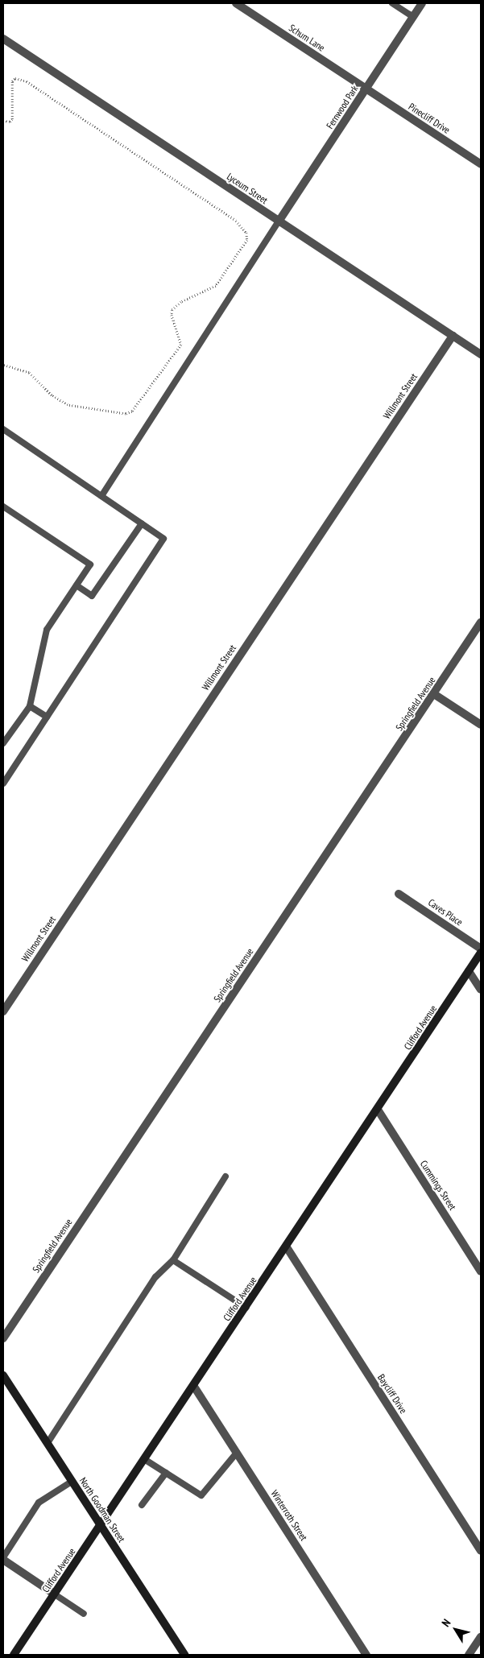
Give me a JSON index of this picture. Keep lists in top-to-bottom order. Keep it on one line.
{"streets":{"main road":["Clifford Avenue","North Goodman Street"],"street":["Schum Lane","Fernwood Park","Pinecliff Drive","Lyceum Street","Willmont Street","Springfield Avenue","Caves Place","Cummings Street","Baycliff Drive","Winterroth Street"]},"crossings":[["Schum Lane","Fernwood Park"],["Schum Lane","Pinecliff Drive"],["Fernwood Park","Pinecliff Drive"],["Fernwood Park","Lyceum Street"],["Lyceum Street","Willmont Street"],["Clifford Avenue","Cummings Street"],["Clifford Avenue","Baycliff Drive"],["Clifford Avenue","North Goodman Street"],["Clifford Avenue","Winterroth Street"]],"north":"top left"}
